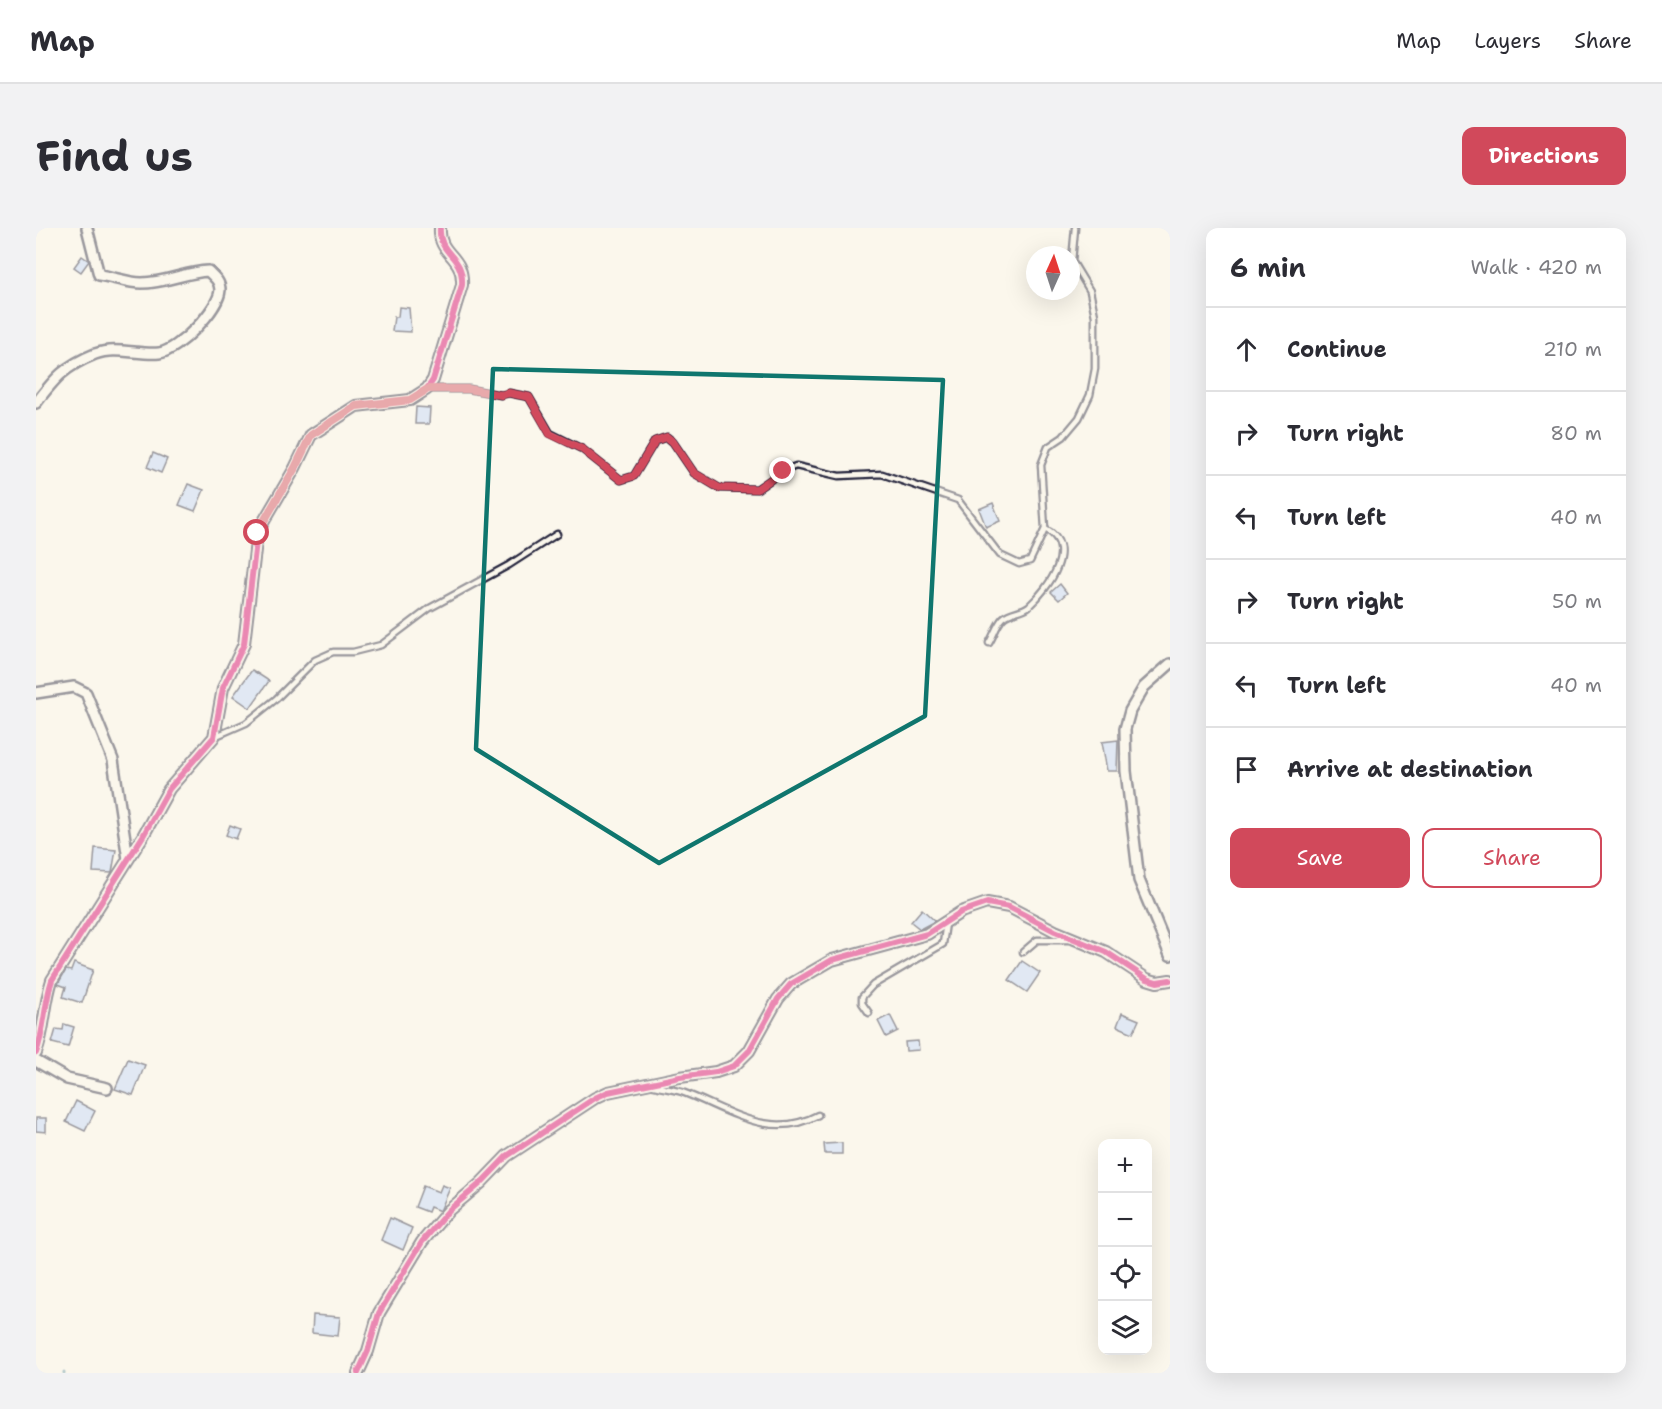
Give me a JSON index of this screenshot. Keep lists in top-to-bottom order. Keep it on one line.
{"north":"top","page":{"header":"Map","nav":["Map","Layers","Share"],"buttons":["Directions",["Save","Share"]],"title":"Find us","heading":["6 min","Walk · 420 m"],"list":[["Continue","210 m"],["Turn right","80 m"],["Turn left","40 m"],["Turn right","50 m"],["Turn left","40 m"],"Arrive at destination"],"map_buttons":["+","−"]}}
